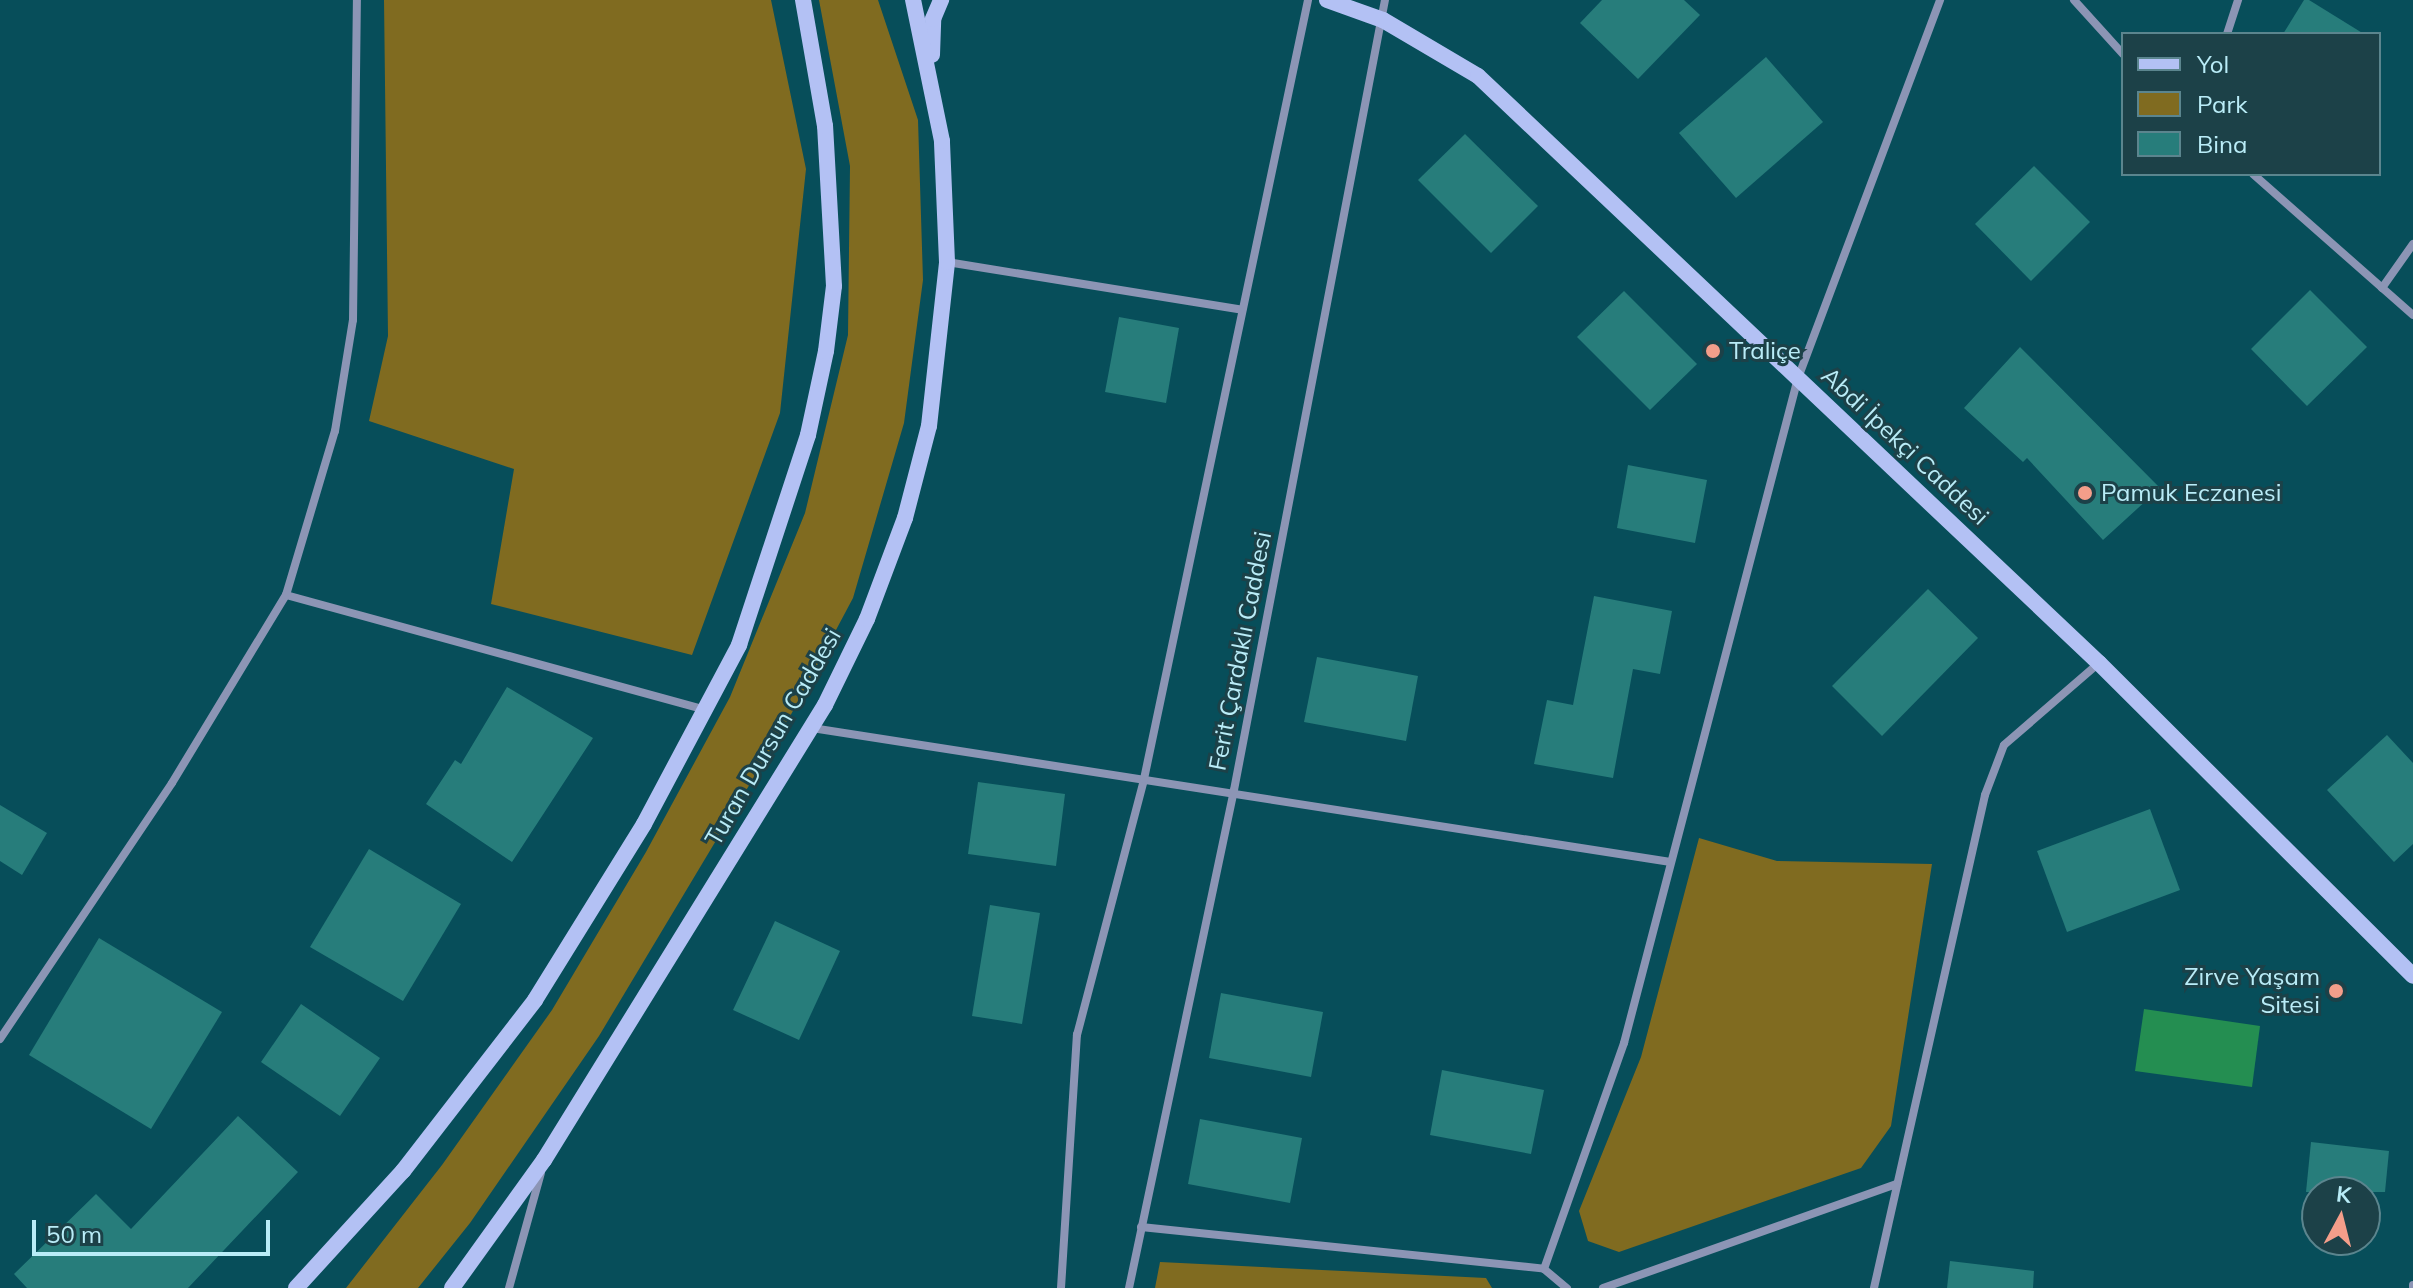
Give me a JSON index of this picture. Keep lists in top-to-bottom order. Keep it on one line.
{"streets":{"main road":["Abdi İpekçi Caddesi","Turan Dursun Caddesi"],"street":["Ferit Çardaklı Caddesi"]},"crossings":[["Abdi İpekçi Caddesi","Ferit Çardaklı Caddesi"]],"places":["Traliçe","Pamuk Eczanesi","Zirve Yaşam Sitesi"],"legend":["Yol","Park","Bina"],"scale_bar":"50 m","north":"top"}
